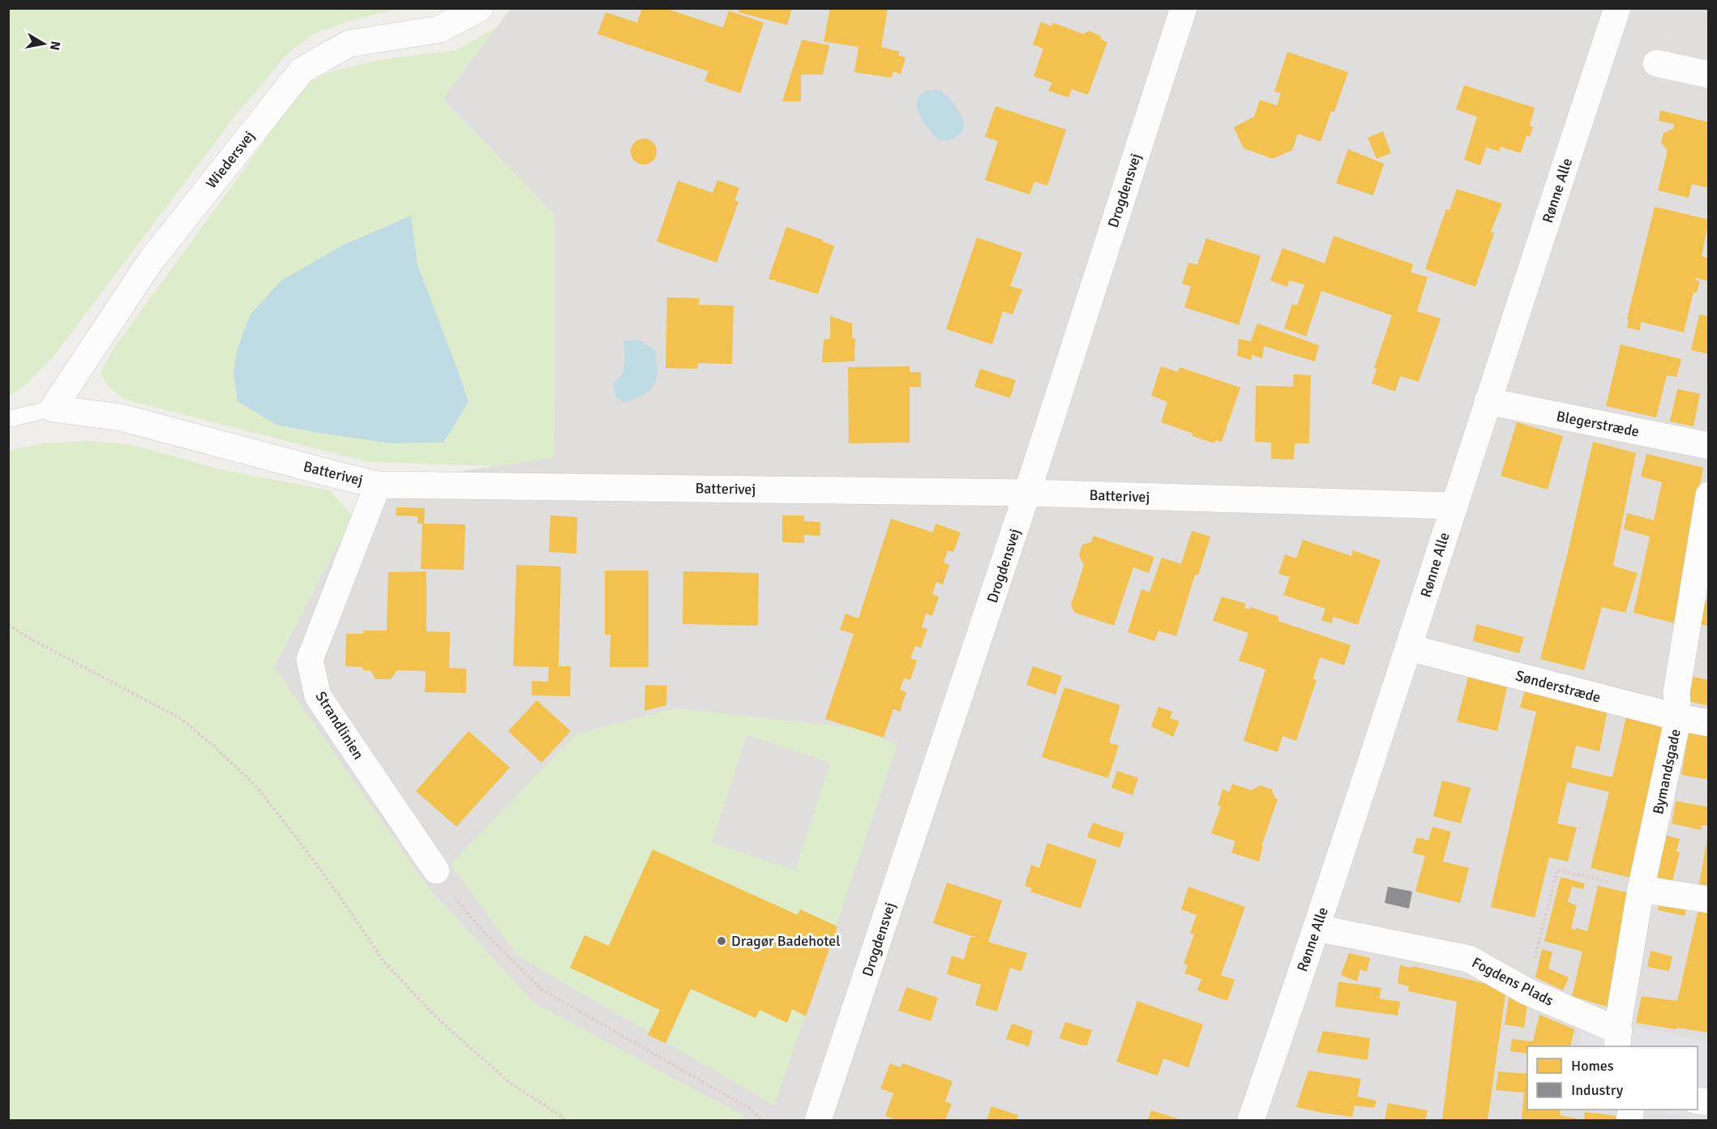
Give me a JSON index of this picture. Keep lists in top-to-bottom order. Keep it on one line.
{"streets":{"street":["Wiedersvej","Drogdensvej","Rønne Alle","Blegerstræde","Batterivej","Sønderstræde","Strandlinien","Bymandsgade","Fogdens Plads"]},"crossings":[["Wiedersvej","Batterivej"],["Drogdensvej","Batterivej"],["Rønne Alle","Blegerstræde"],["Rønne Alle","Batterivej"],["Rønne Alle","Sønderstræde"],["Rønne Alle","Fogdens Plads"],["Batterivej","Strandlinien"],["Sønderstræde","Bymandsgade"],["Bymandsgade","Fogdens Plads"]],"places":["Dragør Badehotel"],"legend":["Homes","Industry"],"north":"right"}
